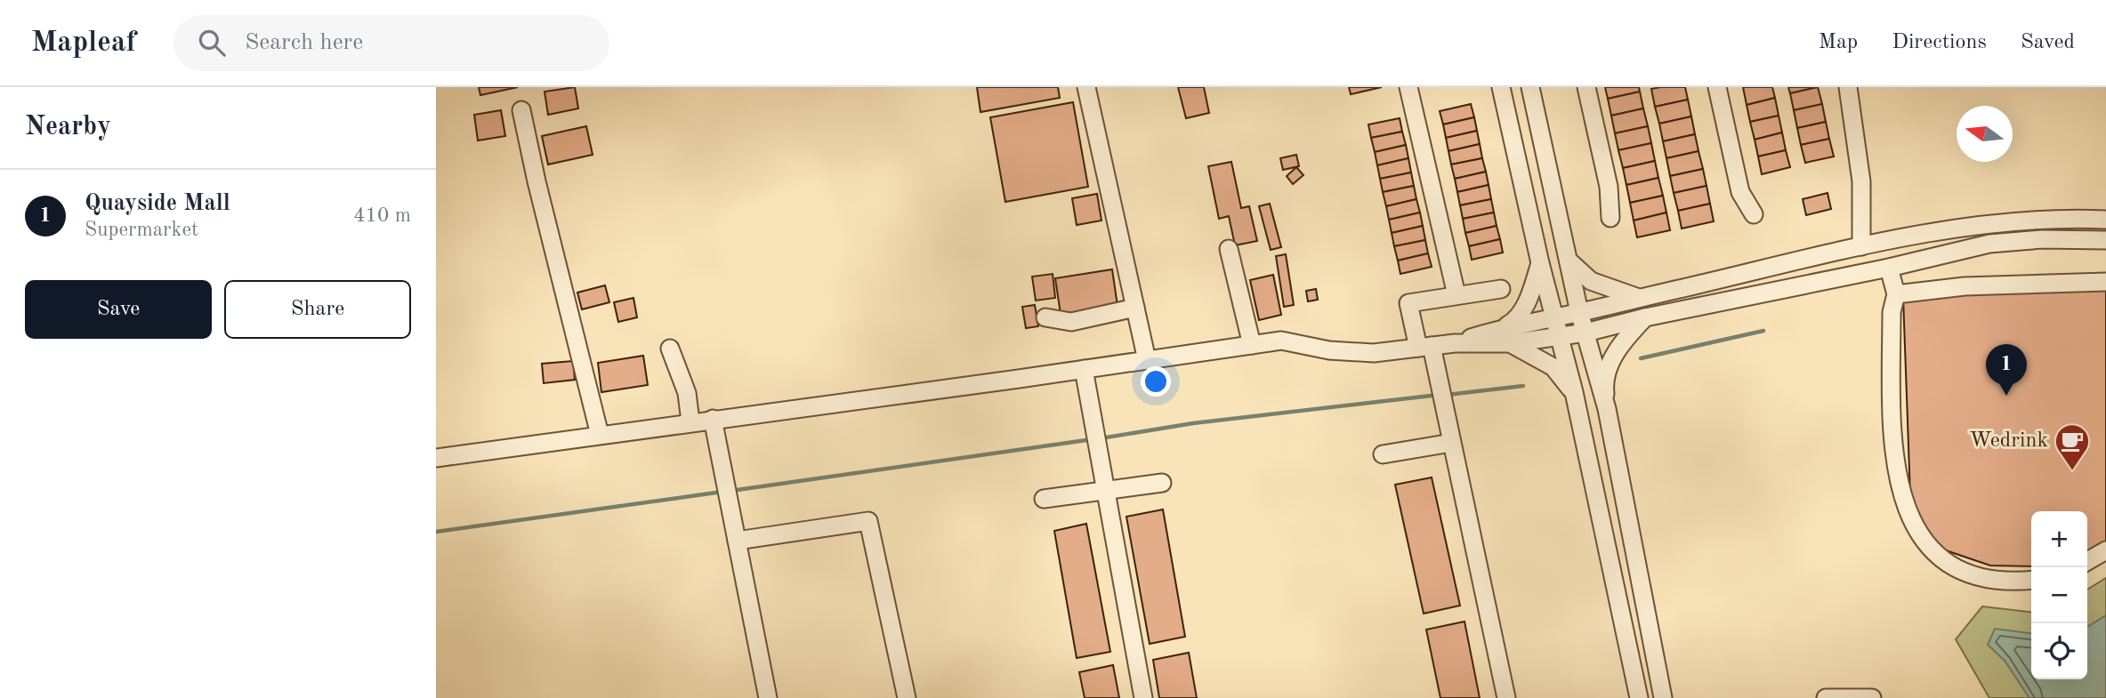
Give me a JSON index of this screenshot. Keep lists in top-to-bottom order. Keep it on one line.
{"places":{"cafe":["Wedrink"]},"north":"left","page":{"header":"Mapleaf","search":"Search here","nav":["Map","Directions","Saved"],"heading":"Nearby","list":[{"mark":"1","name":"Quayside Mall","note":"Supermarket","value":"410 m"}],"buttons":["Save","Share"],"pins":"1","map_buttons":["+","−"]}}
